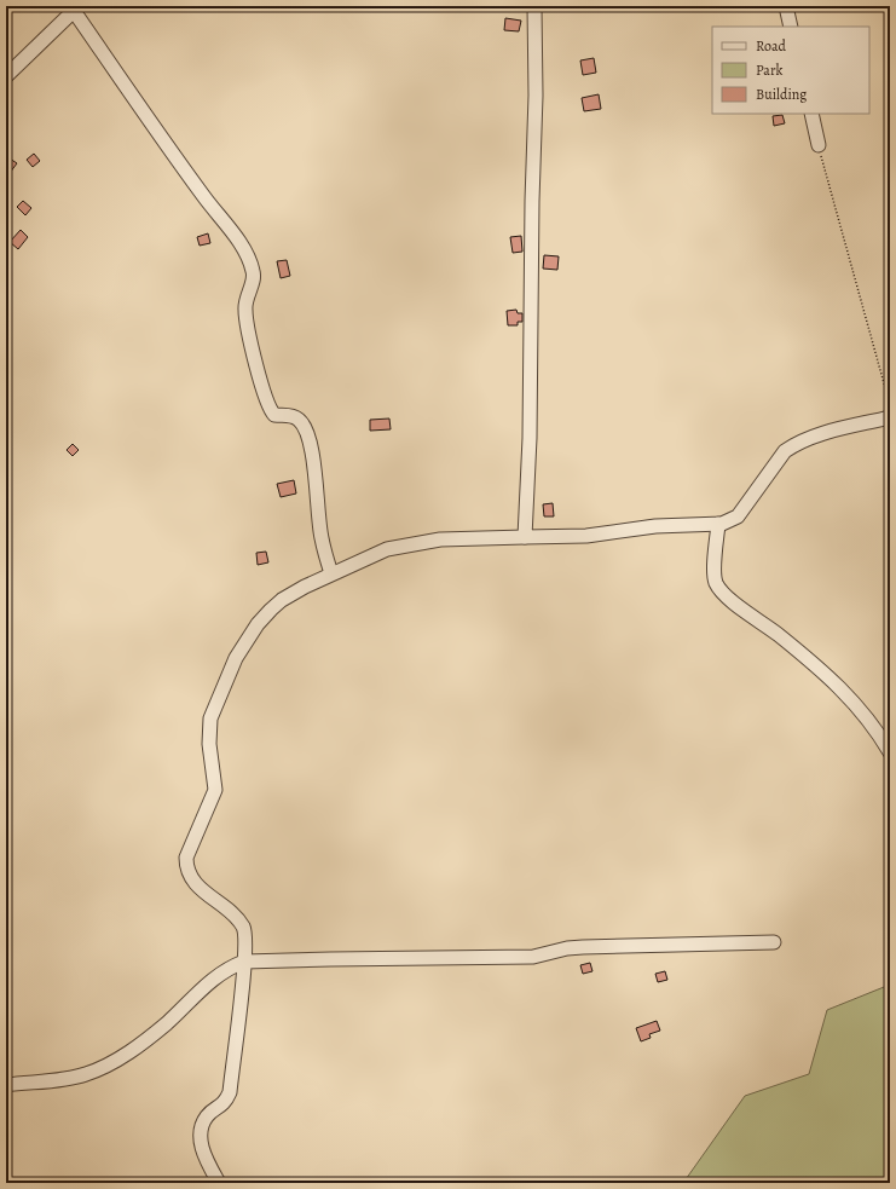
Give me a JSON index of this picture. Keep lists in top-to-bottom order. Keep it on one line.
{"legend":["Road","Park","Building"]}
